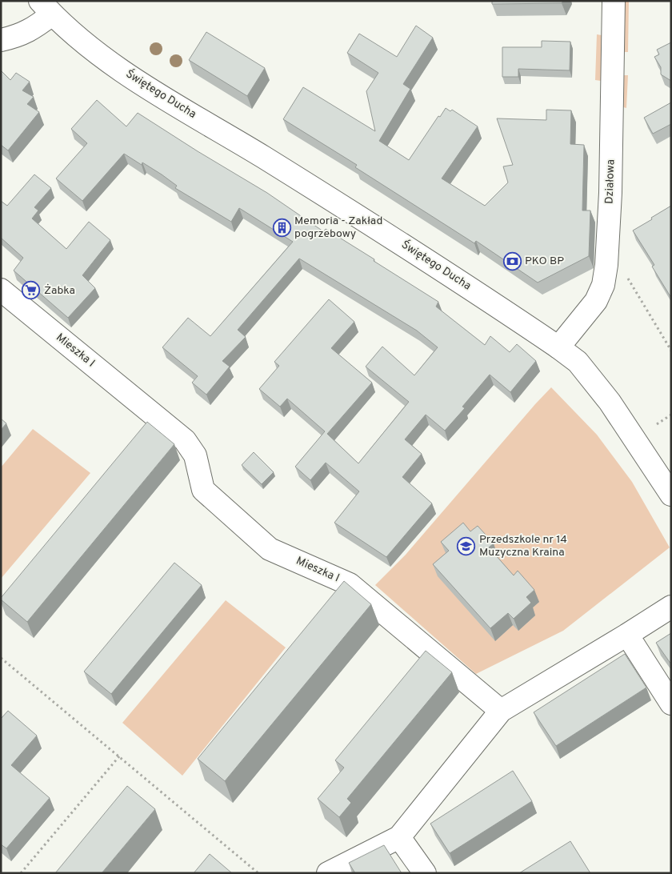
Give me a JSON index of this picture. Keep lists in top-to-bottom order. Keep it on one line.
{"streets":{"street":["Świętego Ducha","Działowa","Mieszka I"]},"crossings":[["Świętego Ducha","Działowa"]],"places":{"building":["Memoria - Zakład pogrzebowy"],"bank":["PKO BP"],"supermarket":["Żabka"],"school or university":["Przedszkole nr 14 Muzyczna Kraina"]}}
